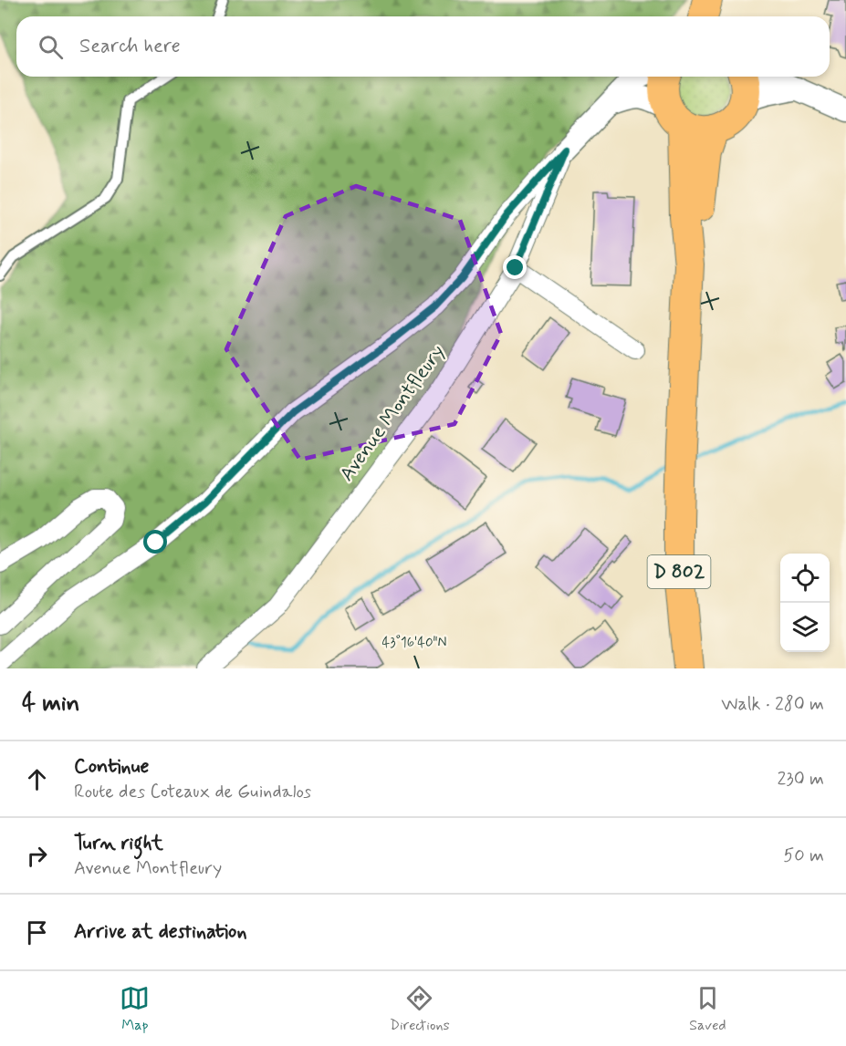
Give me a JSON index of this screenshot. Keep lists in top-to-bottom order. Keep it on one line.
{"streets":{"main road":["D 802"],"street":["Avenue Montfleury"]},"page":{"search":"Search here","heading":["4 min","Walk · 280 m"],"list":[["Continue","Route des Coteaux de Guindalos","230 m"],["Turn right","Avenue Montfleury","50 m"],"Arrive at destination"],"nav":["Map","Directions","Saved"]},"coordinates":["43°16'40\"N"]}
